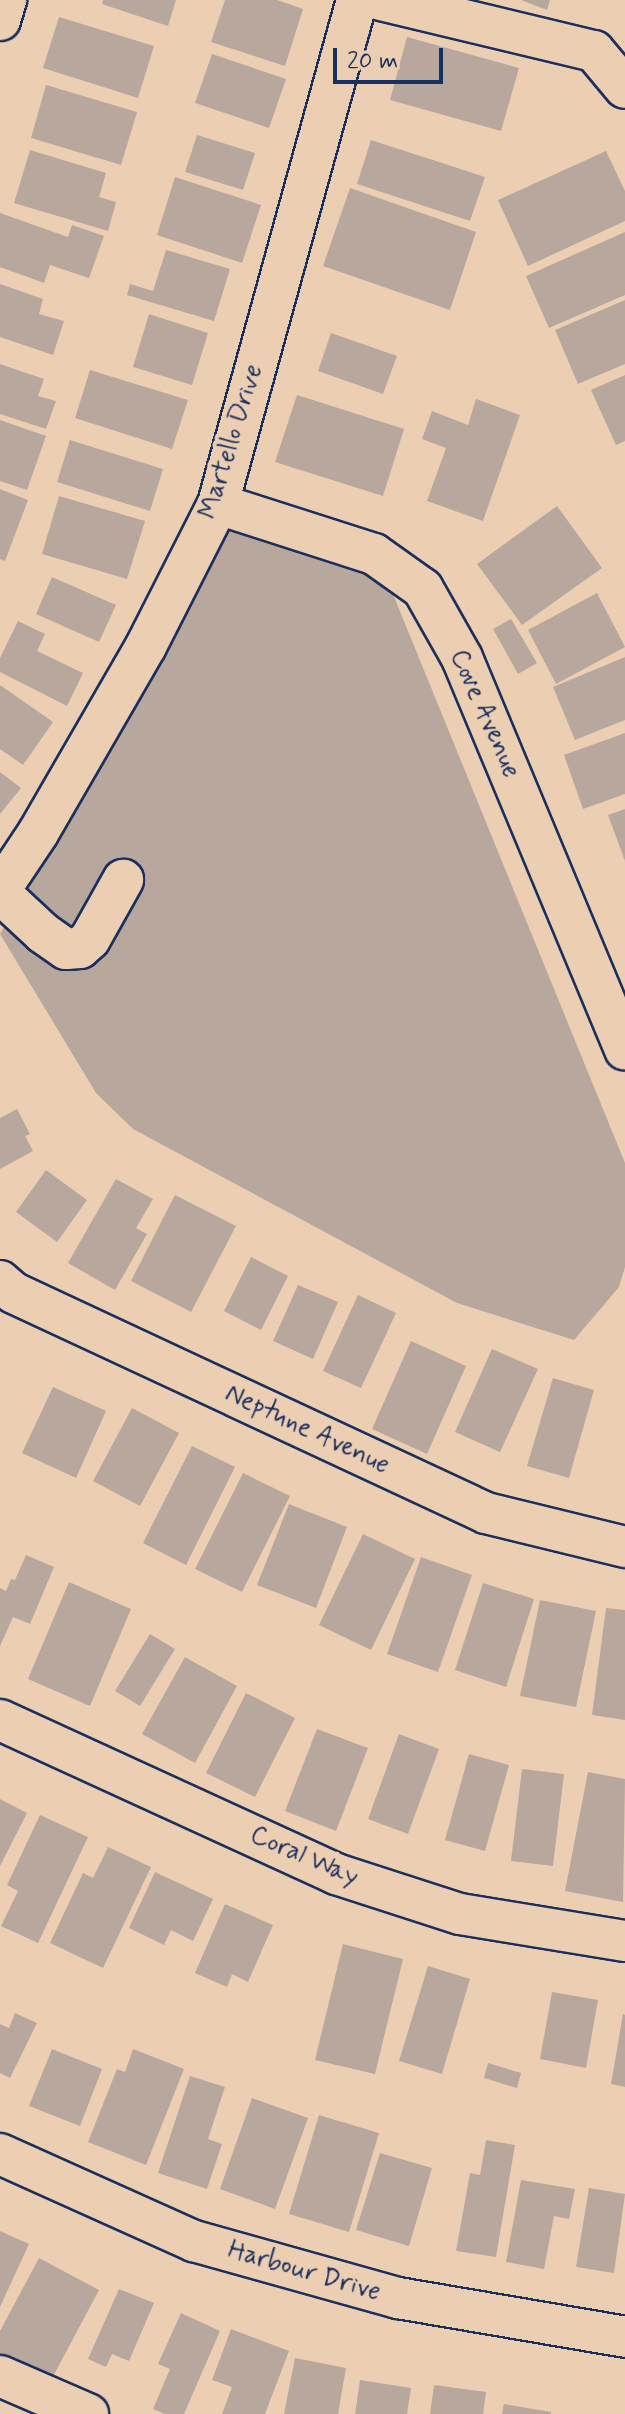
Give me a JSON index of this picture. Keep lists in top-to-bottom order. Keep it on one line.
{"streets":{"street":["Martello Drive","Cove Avenue","Neptune Avenue","Coral Way","Harbour Drive"]},"crossings":[["Martello Drive","Cove Avenue"]],"scale_bar":"20 m"}
